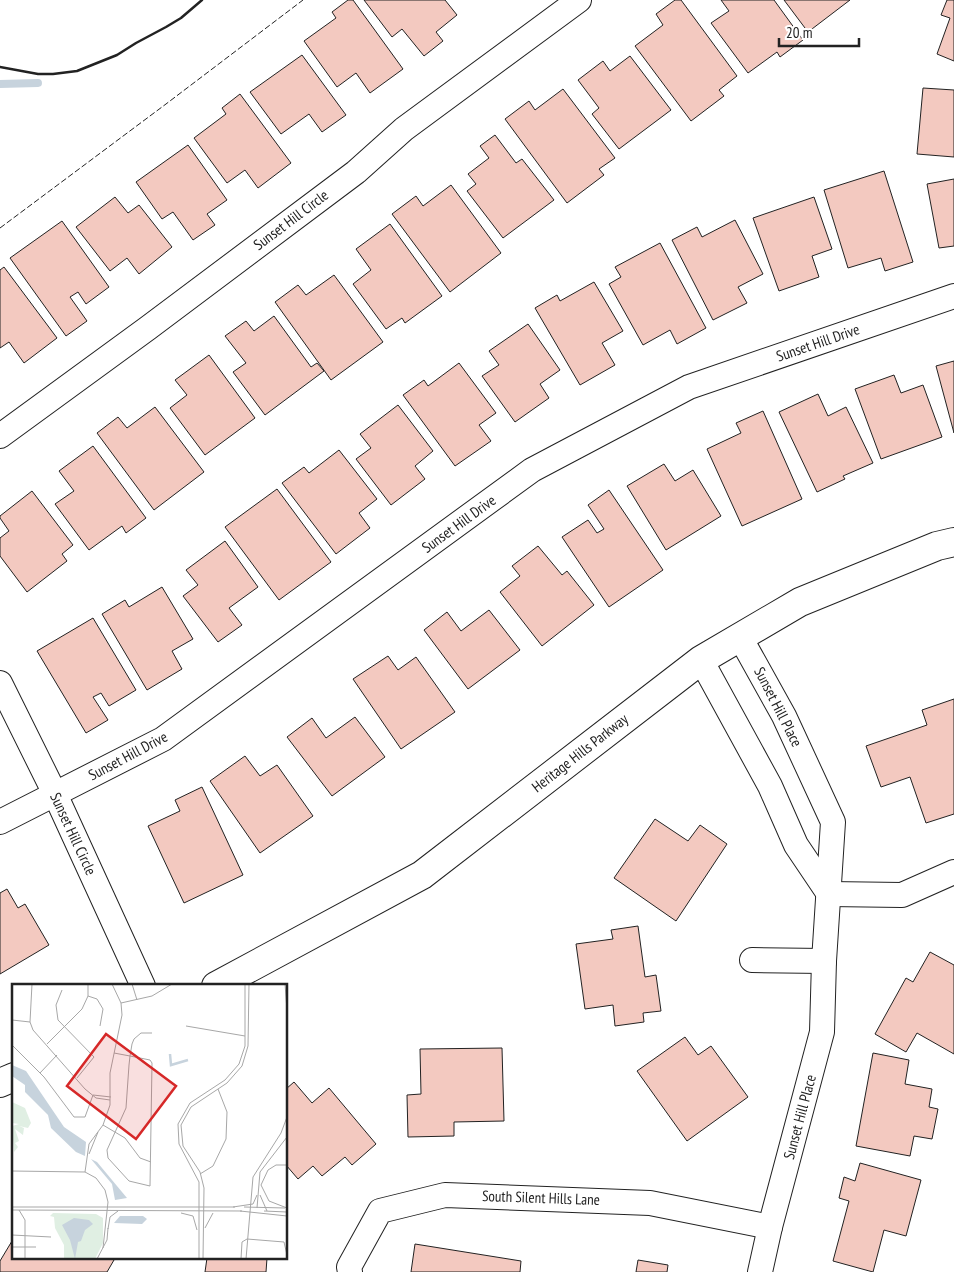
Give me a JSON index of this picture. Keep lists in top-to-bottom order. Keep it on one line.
{"streets":{"street":["Sunset Hill Circle","Sunset Hill Drive","Sunset Hill Place","Heritage Hills Parkway","South Silent Hills Lane"]},"crossings":[["Sunset Hill Circle","Sunset Hill Drive"],["Sunset Hill Place","Heritage Hills Parkway"],["Sunset Hill Place","South Silent Hills Lane"]],"scale_bar":"20 m"}
